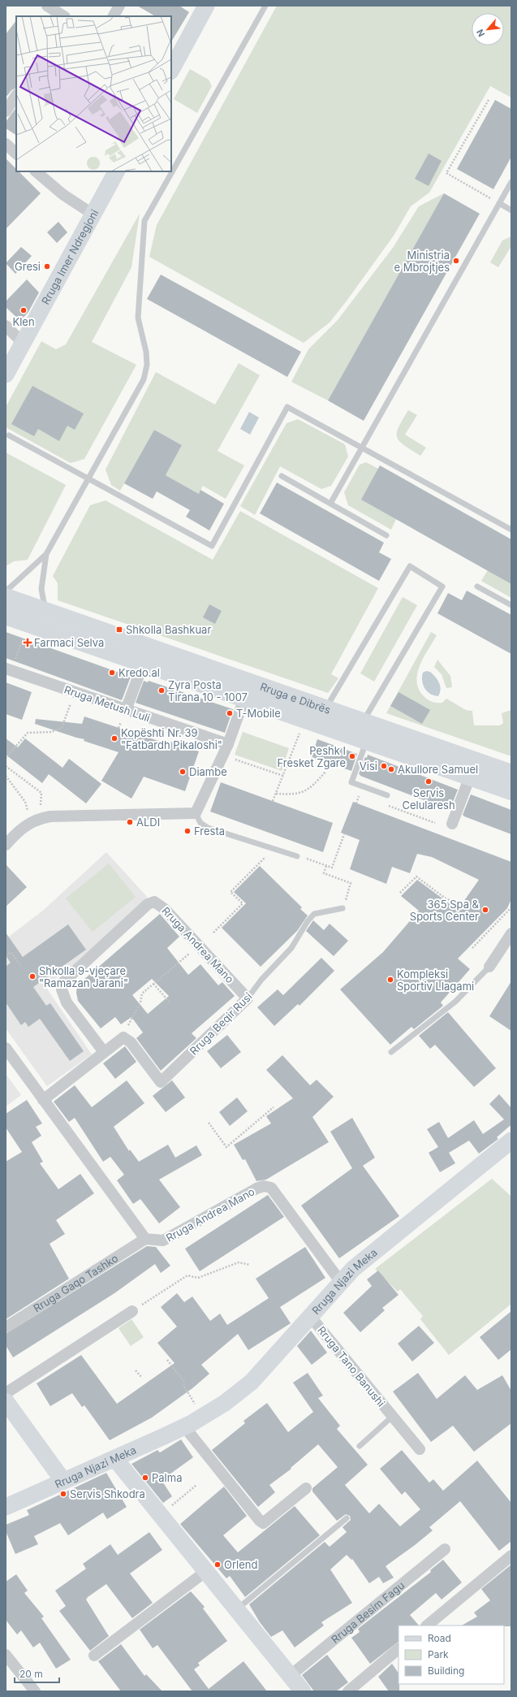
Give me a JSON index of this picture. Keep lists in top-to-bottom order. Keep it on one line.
{"streets":{"main road":["Rruga e Dibrës"],"street":["Rruga Imer Ndregjoni","Rruga Metush Luli","Rruga Andrea Mano","Rruga Beqir Rusi","Rruga Njazi Meka","Rruga Gaqo Tashko","Rruga Tano Banushi","Rruga Besim Fagu"]},"crossings":[["Rruga Andrea Mano","Rruga Beqir Rusi"],["Rruga Andrea Mano","Rruga Njazi Meka"],["Rruga Andrea Mano","Rruga Gaqo Tashko"],["Rruga Njazi Meka","Rruga Tano Banushi"]],"places":{"other":["Ministria e Mbrojtjes","Gresi","Klen","Kredo.al","Zyra Posta Tirana 10 - 1007","T-Mobile","Kopështi Nr. 39 \"Fatbardh Pikaloshi\"","Peshk I Fresket Zgare","Visi","Akullore Samuel","Diambe","Servis Celularesh","ALDI","Fresta","365 Spa & Sports Center","Shkolla 9-vjeçare \"Ramazan Jarani\"","Kompleksi Sportiv Llagami","Palma","Servis Shkodra","Orlend"],"transit":["Shkolla Bashkuar"],"health":["Farmaci Selva"]},"legend":["Road","Park","Building"],"scale_bar":"20 m","north":"bottom left"}
